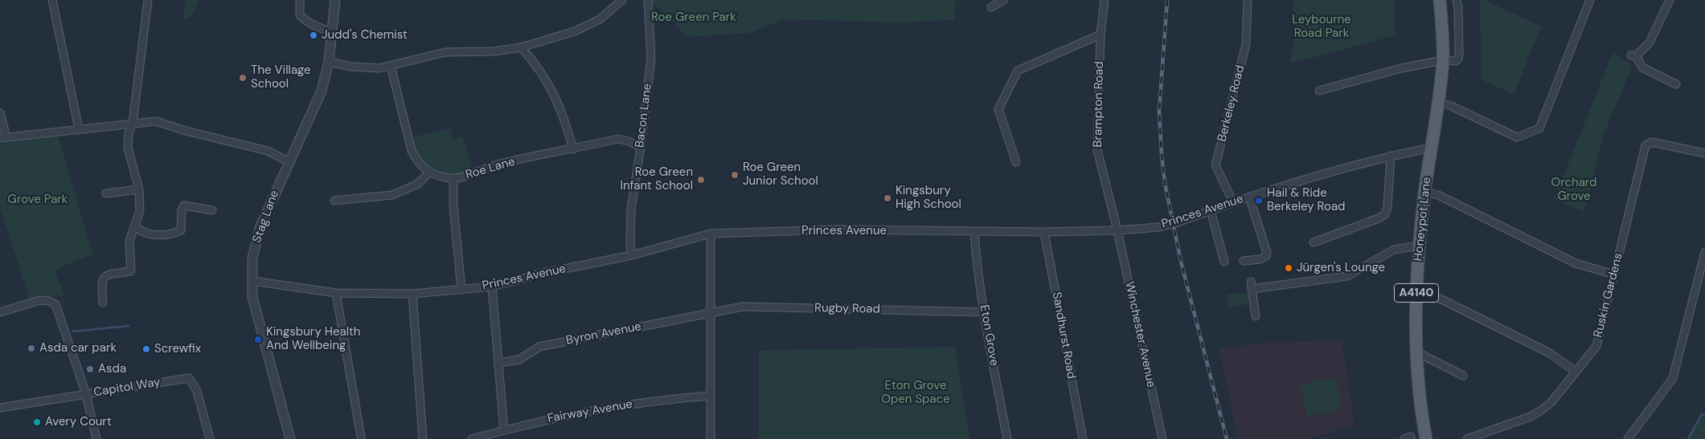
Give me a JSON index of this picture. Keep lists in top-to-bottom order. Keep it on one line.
{"streets":{"main road":["Honeypot Lane","A4140"],"street":["Berkeley Road","Brampton Road","Bacon Lane","Roe Lane","Princes Avenue","Stag Lane","Ruskin Gardens","Rugby Road","Byron Avenue","Winchester Avenue","Eton Grove","Sandhurst Road","Capitol Way","Fairway Avenue"]},"crossings":[["Berkeley Road","Princes Avenue"],["Brampton Road","Princes Avenue"],["Brampton Road","Winchester Avenue"],["Bacon Lane","Roe Lane"],["Bacon Lane","Princes Avenue"],["Princes Avenue","Stag Lane"],["Princes Avenue","Honeypot Lane"],["Princes Avenue","Winchester Avenue"],["Princes Avenue","Eton Grove"],["Princes Avenue","Sandhurst Road"],["Rugby Road","Byron Avenue"],["Rugby Road","Eton Grove"]],"parks":["Roe Green Park","Leybourne Road Park","Orchard Grove","Grove Park","Eton Grove Open Space"],"places":["Judd's Chemist","The Village School","Roe Green Junior School","Roe Green Infant School","Kingsbury High School","Hail & Ride Berkeley Road","Jürgen's Lounge","Kingsbury Health And Wellbeing","Asda car park","Screwfix","Asda","Avery Court"]}
